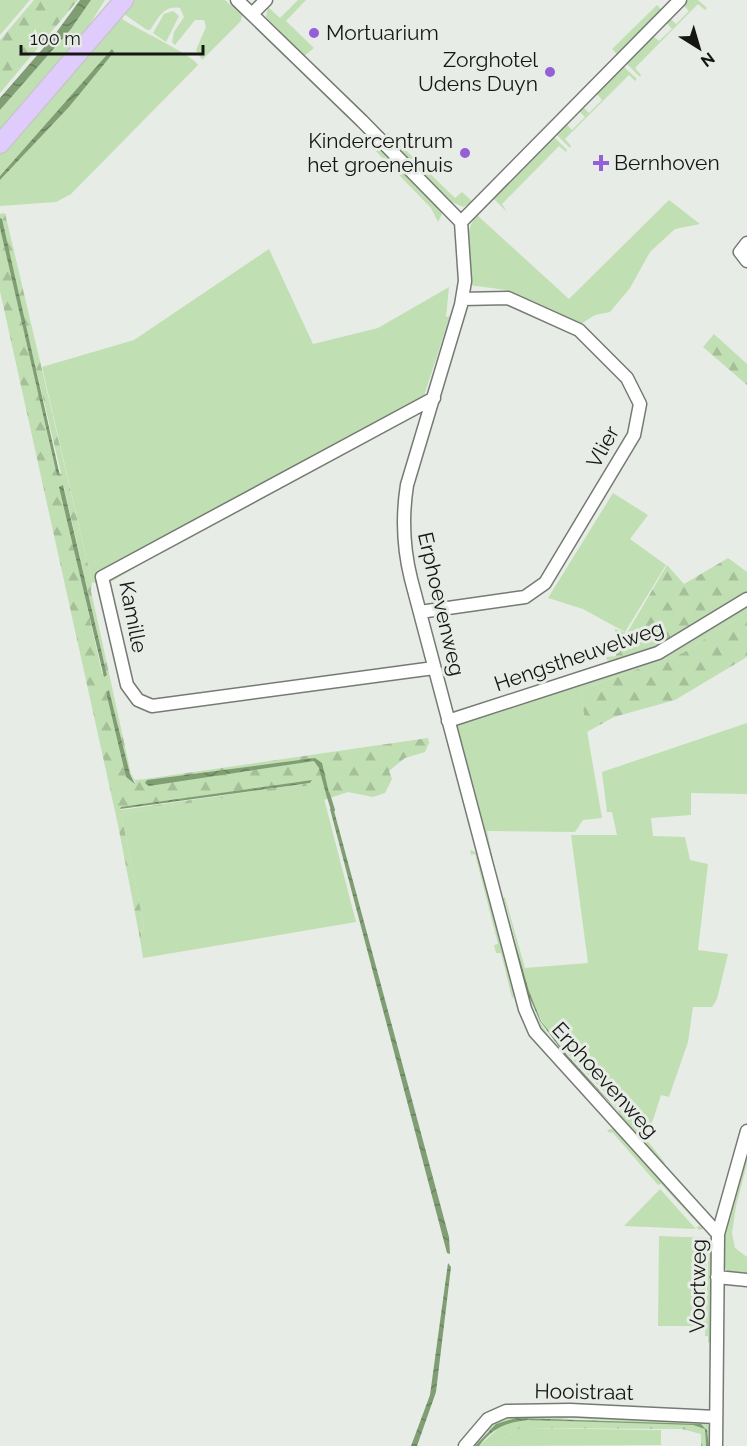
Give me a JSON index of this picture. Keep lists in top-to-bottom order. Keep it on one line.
{"streets":{"street":["Vlier","Erphoevenweg","Kamille","Hengstheuvelweg","Voortweg","Hooistraat"]},"crossings":[["Vlier","Erphoevenweg"],["Erphoevenweg","Kamille"],["Erphoevenweg","Hengstheuvelweg"],["Erphoevenweg","Voortweg"],["Voortweg","Hooistraat"]],"places":{"other":["Mortuarium","Zorghotel Udens Duyn","Kindercentrum het groenehuis"],"health":["Bernhoven"]},"scale_bar":"100 m","north":"bottom right"}
